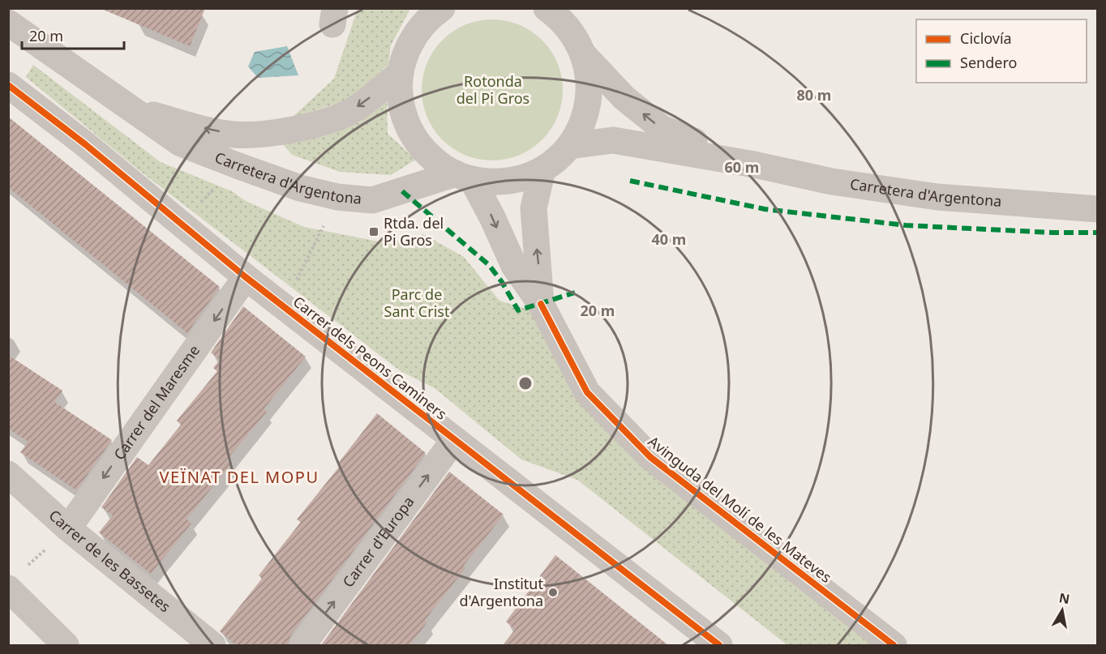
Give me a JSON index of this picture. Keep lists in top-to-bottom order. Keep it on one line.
{"streets":{"street":["Carretera d'Argentona","Carrer dels Peons Caminers","Carrer del Maresme","Avinguda del Molí de les Mateves","Carrer d'Europa","Carrer de les Bassetes"]},"crossings":[["Carretera d'Argentona","Avinguda del Molí de les Mateves"],["Carrer dels Peons Caminers","Carrer del Maresme"],["Carrer dels Peons Caminers","Carrer d'Europa"],["Carrer del Maresme","Carrer de les Bassetes"]],"one_way":["Carrer del Maresme","Carrer d'Europa"],"districts":["VEÏNAT DEL MOPU"],"parks":["Rotonda del Pi Gros","Parc de Sant Crist"],"places":{"transit":["Rtda. del Pi Gros"],"other":["Institut d'Argentona"]},"legend":["Ciclovía","Sendero"],"scale_bar":"20 m","north":"top","rings":["80 m","60 m","40 m","20 m"]}
